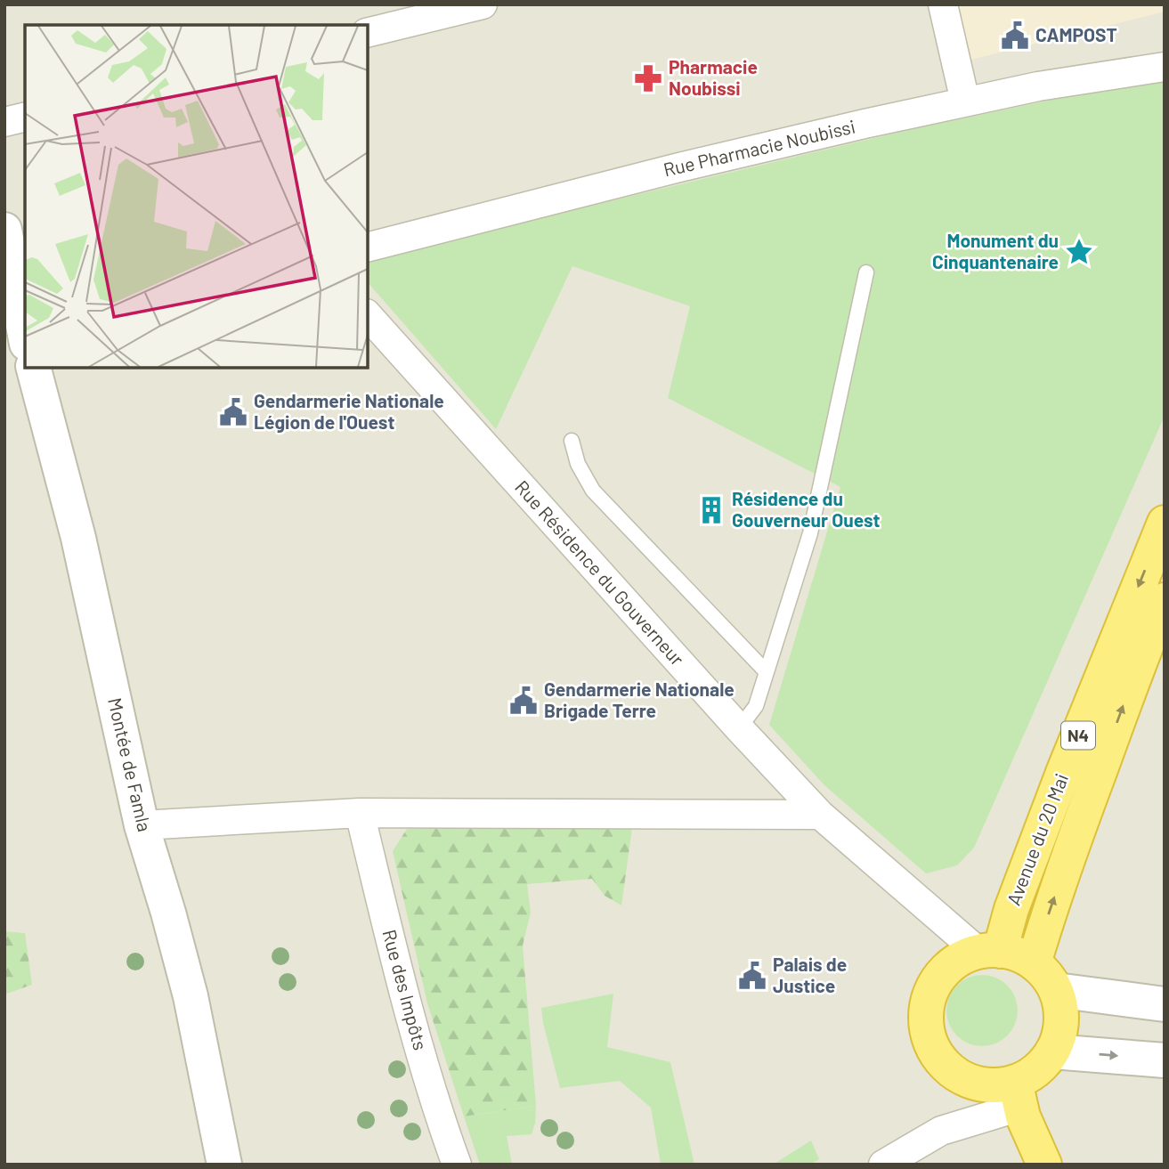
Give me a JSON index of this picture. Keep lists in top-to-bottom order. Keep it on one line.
{"streets":{"highway":["N4","Avenue du 20 Mai"],"street":["Rue Pharmacie Noubissi","Rue Résidence du Gouverneur","Montée de Famla","Rue des Impôts"]},"crossings":[["Rue Résidence du Gouverneur","Avenue du 20 Mai"]],"places":{"public building":["CAMPOST","Gendarmerie Nationale Légion de l'Ouest","Gendarmerie Nationale Brigade Terre","Palais de Justice"],"pharmacy":["Pharmacie Noubissi"],"place":["Monument du Cinquantenaire"],"building":["Résidence du Gouverneur Ouest"]}}
